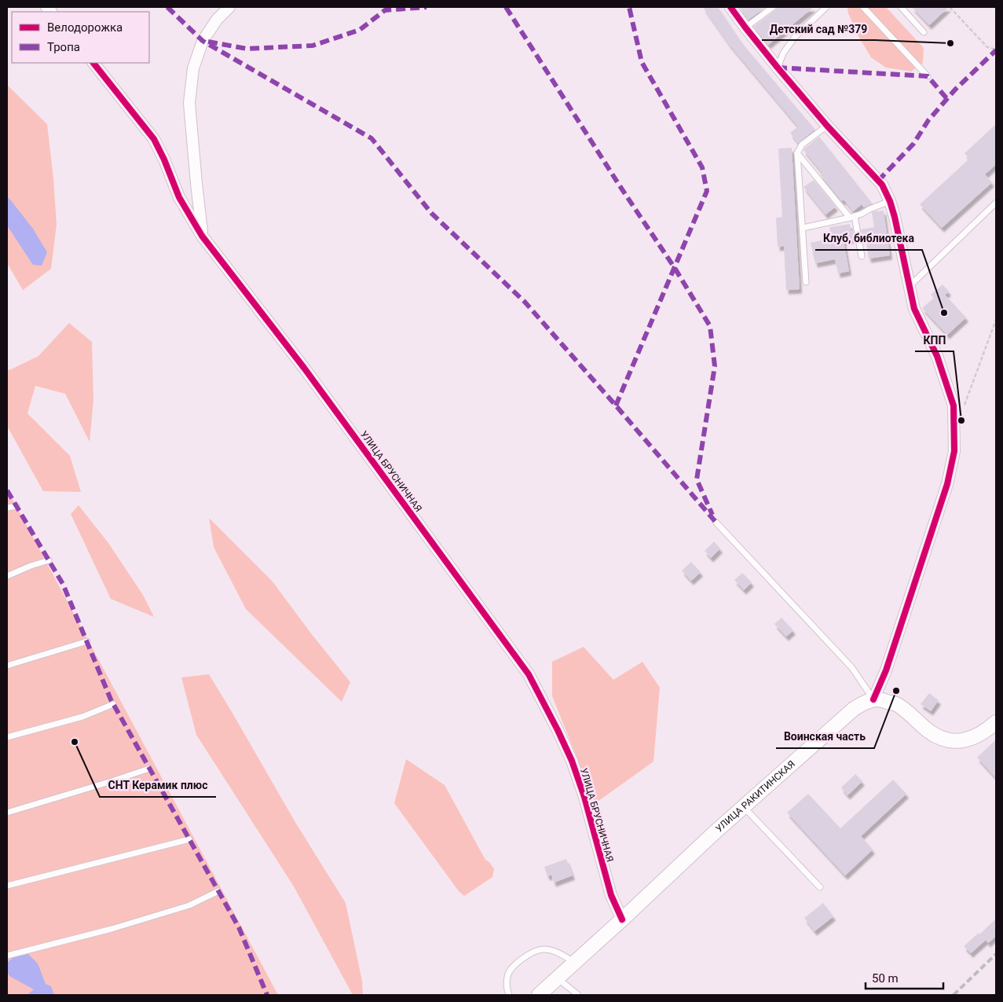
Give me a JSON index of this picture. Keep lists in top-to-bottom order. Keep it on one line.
{"streets":{"street":["УЛИЦА БРУСНИЧНАЯ","УЛИЦА РАКИТИНСКАЯ"]},"crossings":[["УЛИЦА БРУСНИЧНАЯ","УЛИЦА РАКИТИНСКАЯ"]],"places":["Детский сад №379","Клуб, библиотека","КПП","Воинская часть","СНТ Керамик плюс"],"legend":["Велодорожка","Тропа"],"scale_bar":"50 m"}
